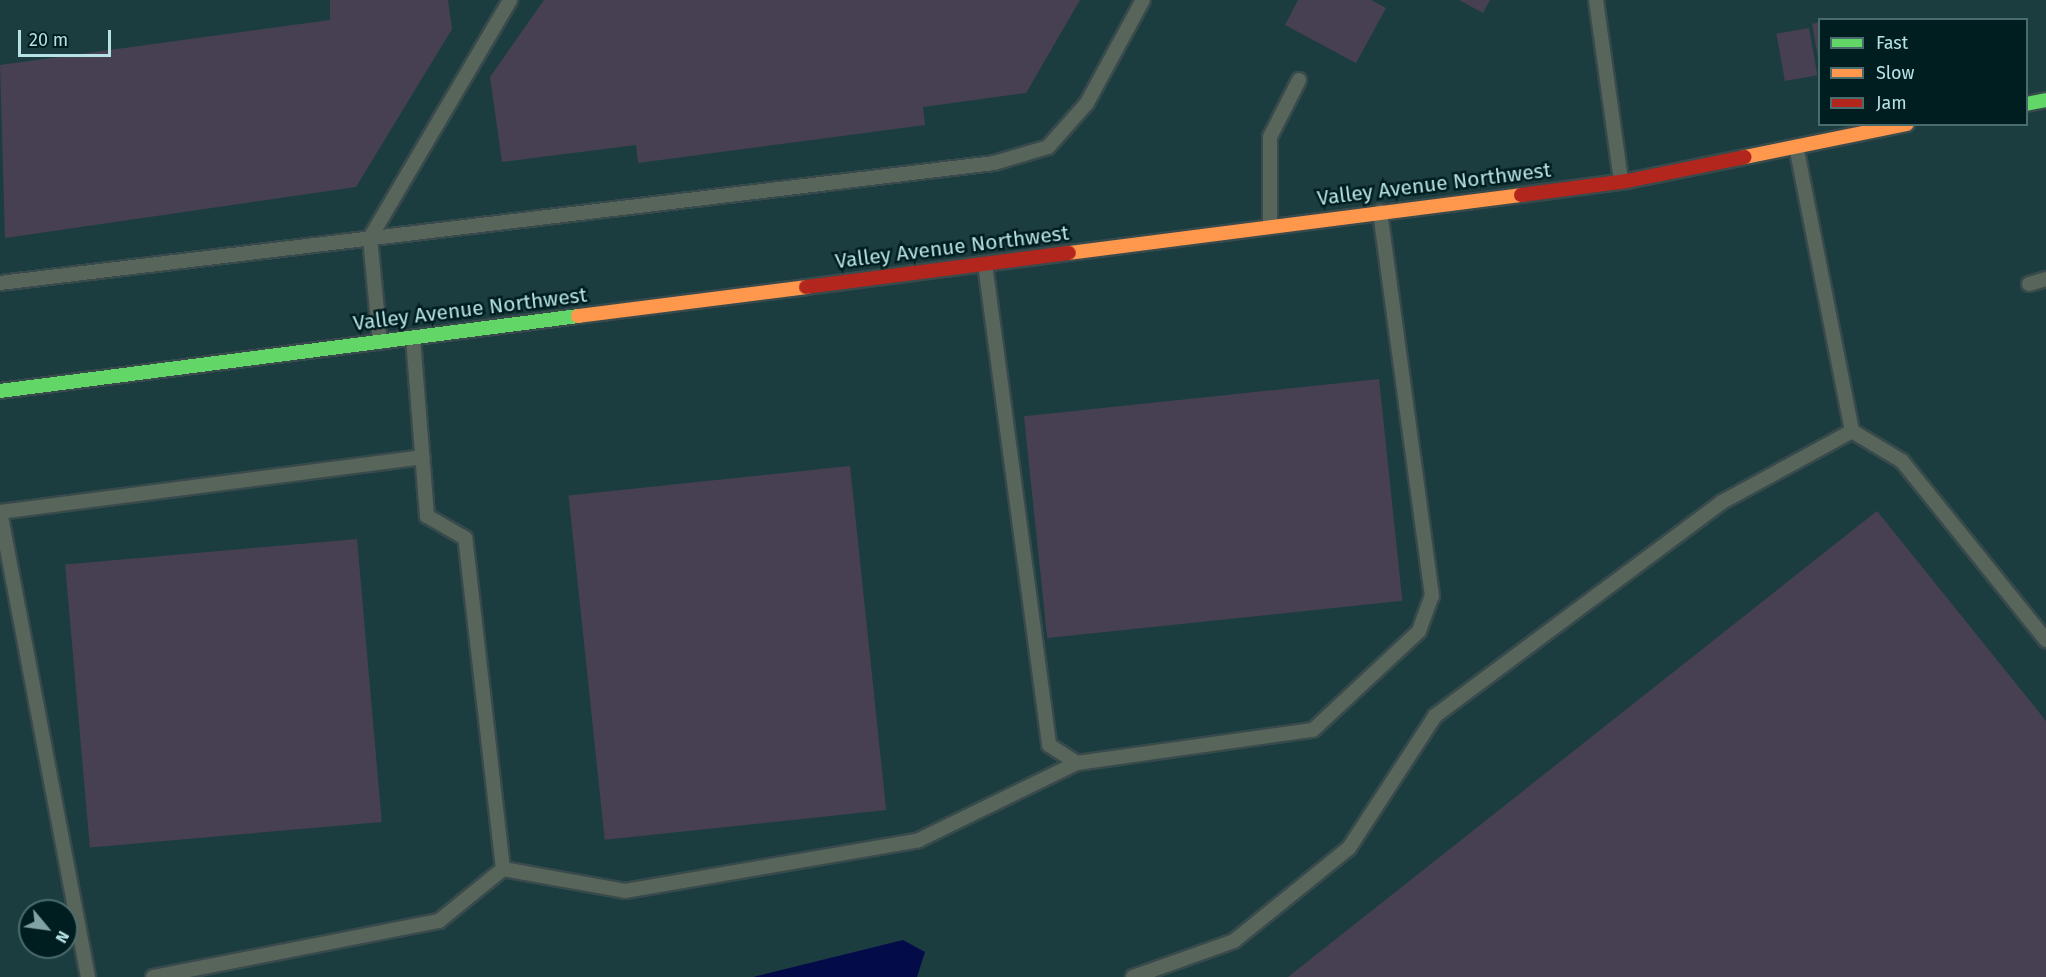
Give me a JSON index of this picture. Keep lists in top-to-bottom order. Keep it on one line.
{"streets":{"main road":["Valley Avenue Northwest"]},"legend":["Fast","Slow","Jam"],"scale_bar":"20 m","north":"bottom right"}
